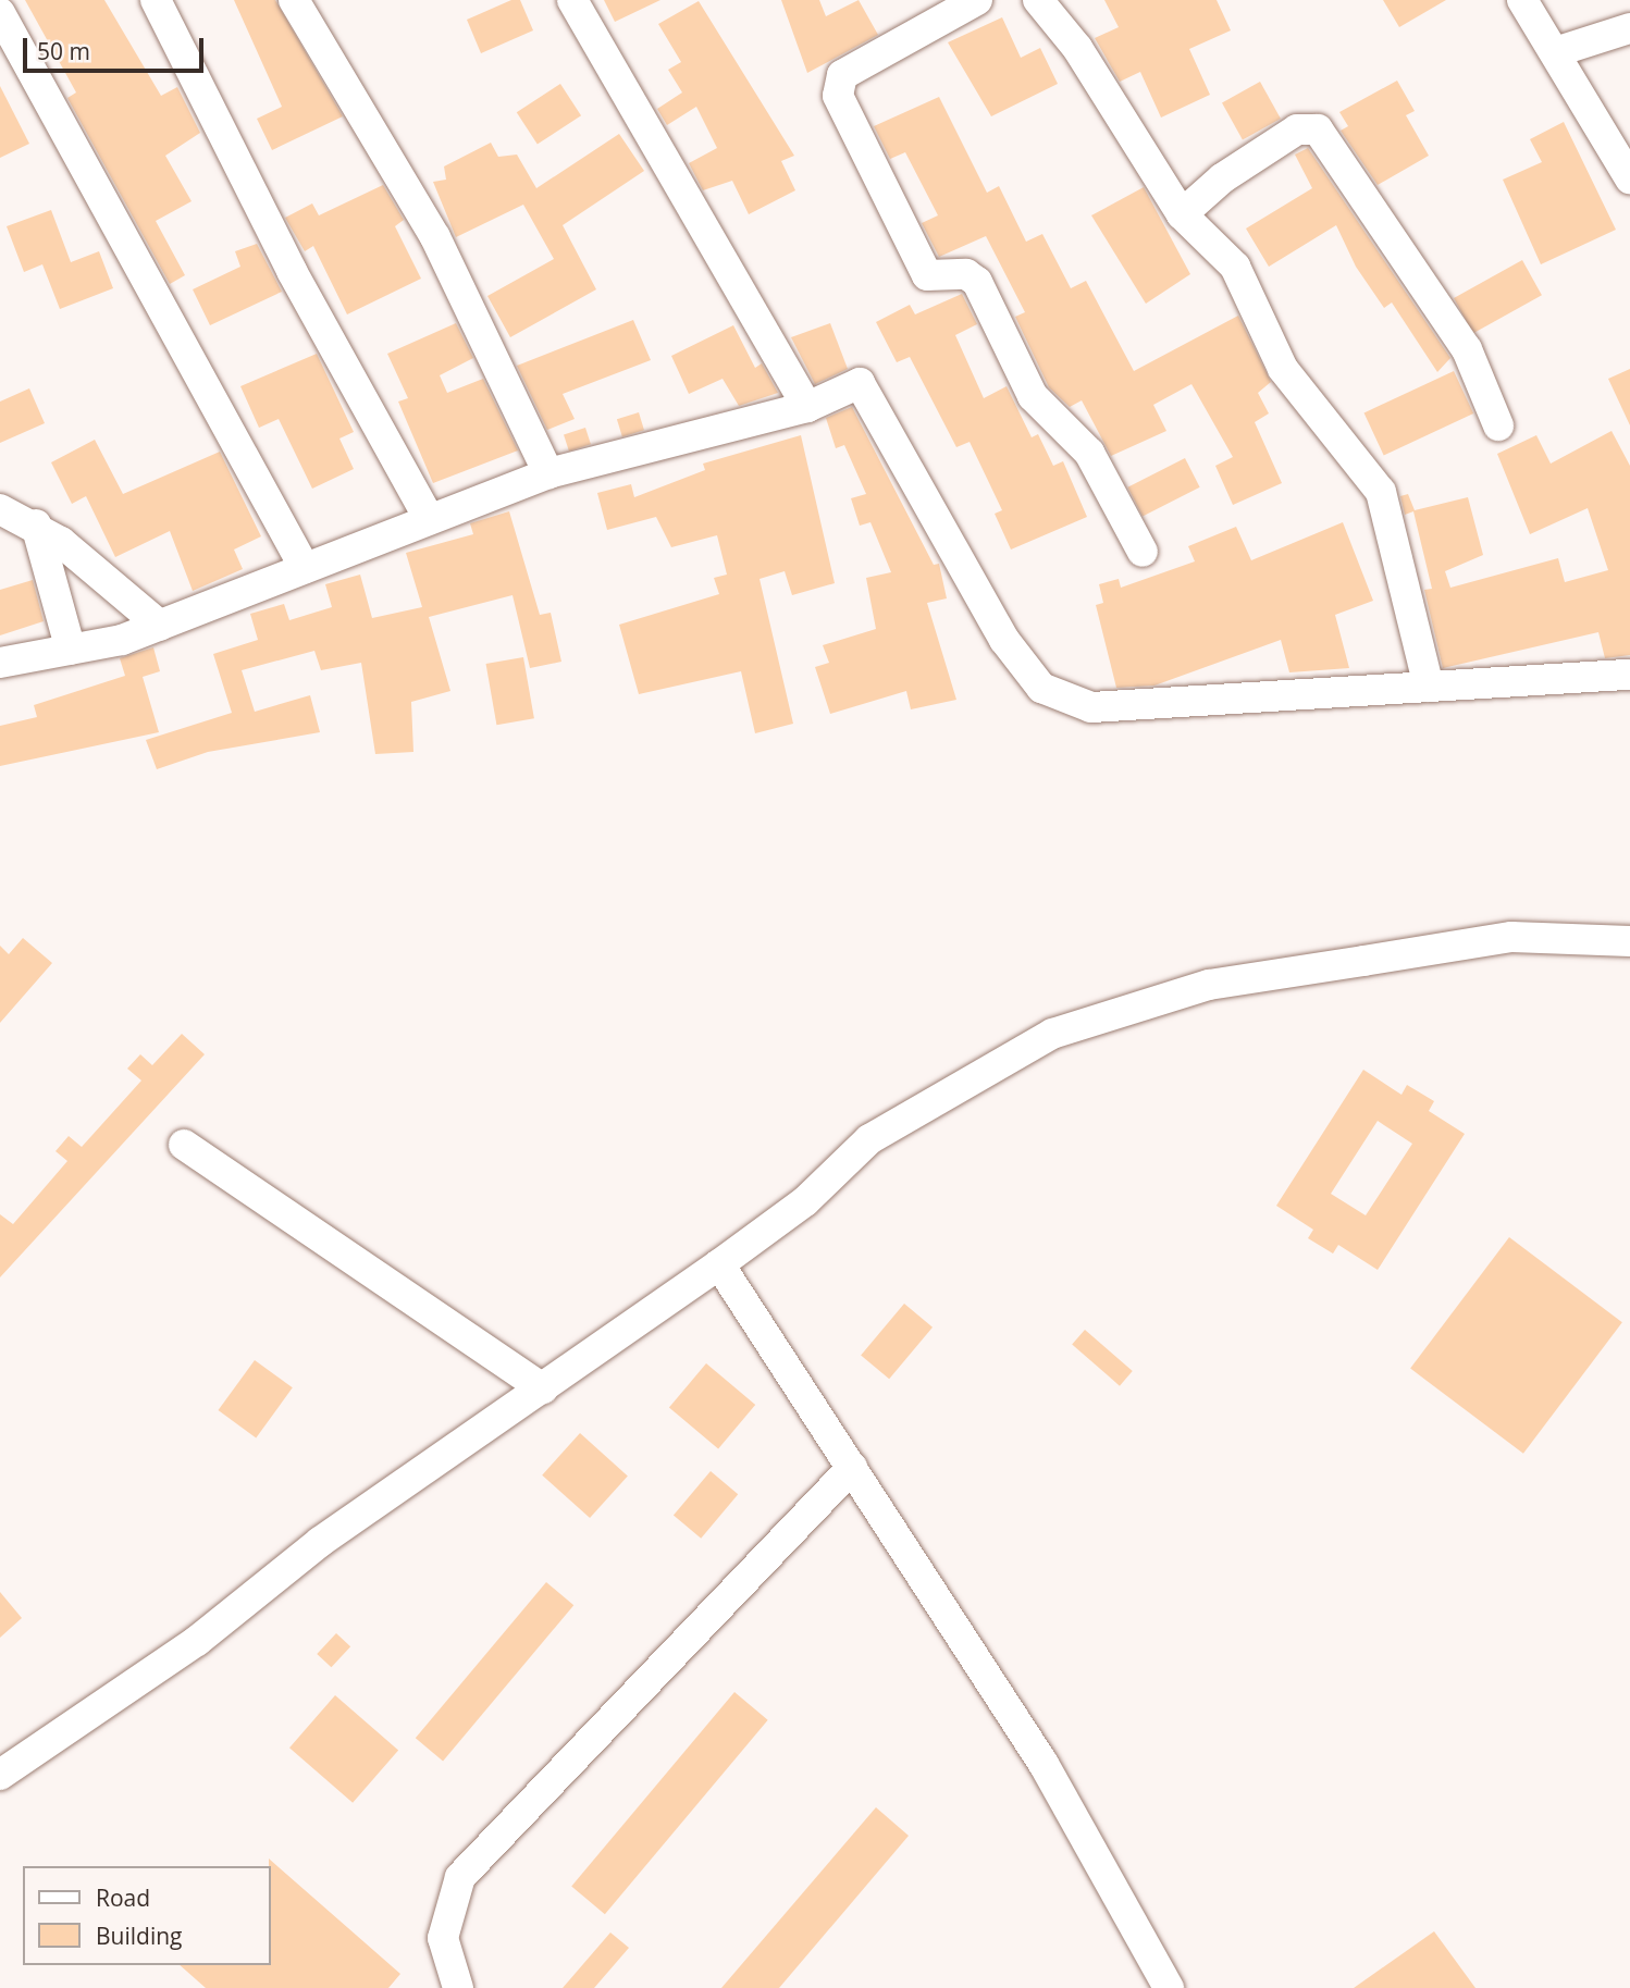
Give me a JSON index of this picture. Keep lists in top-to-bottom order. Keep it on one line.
{"legend":["Road","Building"],"scale_bar":"50 m"}
